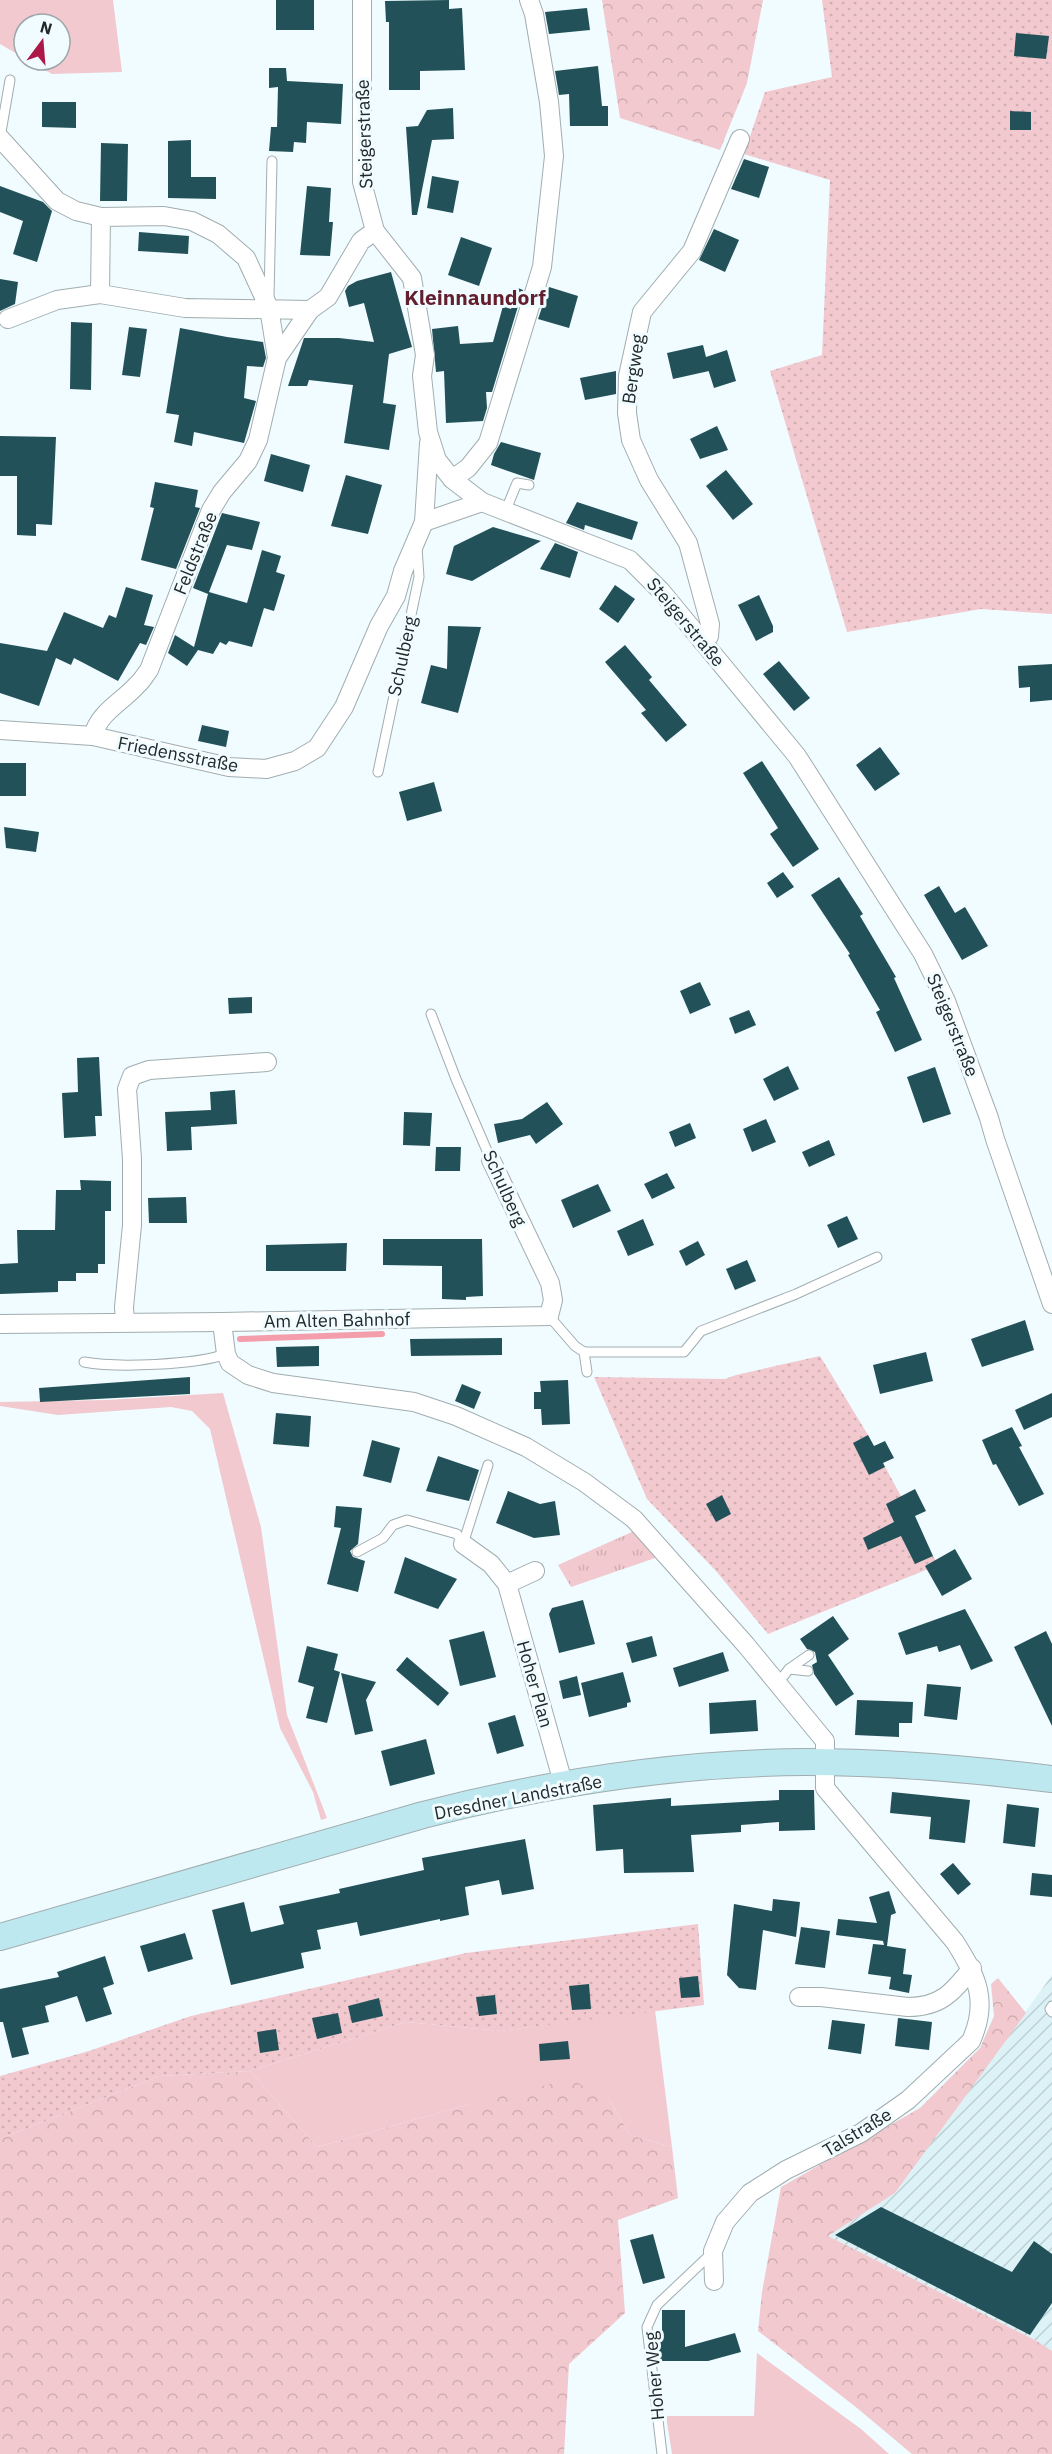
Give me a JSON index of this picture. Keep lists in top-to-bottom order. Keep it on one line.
{"streets":{"street":["Steigerstraße","Bergweg","Feldstraße","Schulberg","Friedensstraße","Am Alten Bahnhof","Hoher Plan","Dresdner Landstraße","Talstraße"],"lane":["Hoher Weg"]},"crossings":[["Steigerstraße","Bergweg"],["Steigerstraße","Feldstraße"],["Steigerstraße","Friedensstraße"],["Feldstraße","Friedensstraße"],["Schulberg","Friedensstraße"],["Schulberg","Am Alten Bahnhof"],["Hoher Plan","Dresdner Landstraße"],["Dresdner Landstraße","Talstraße"],["Talstraße","Hoher Weg"]],"districts":["Kleinnaundorf"],"north":"top"}
